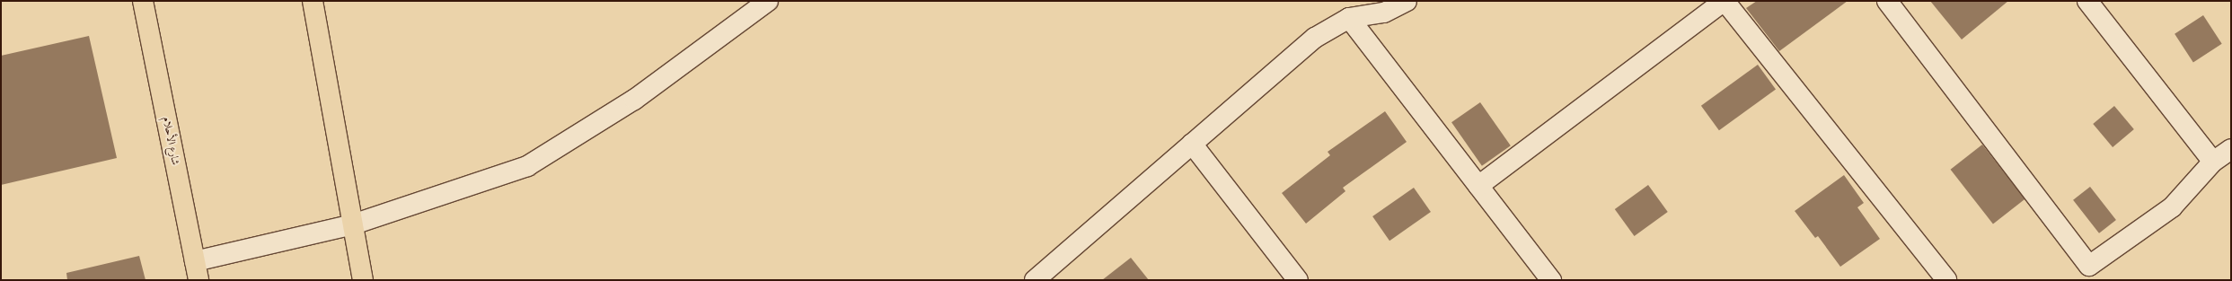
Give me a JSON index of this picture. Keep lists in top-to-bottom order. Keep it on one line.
{"streets":{"main road":["شارع الأحلام"]}}
